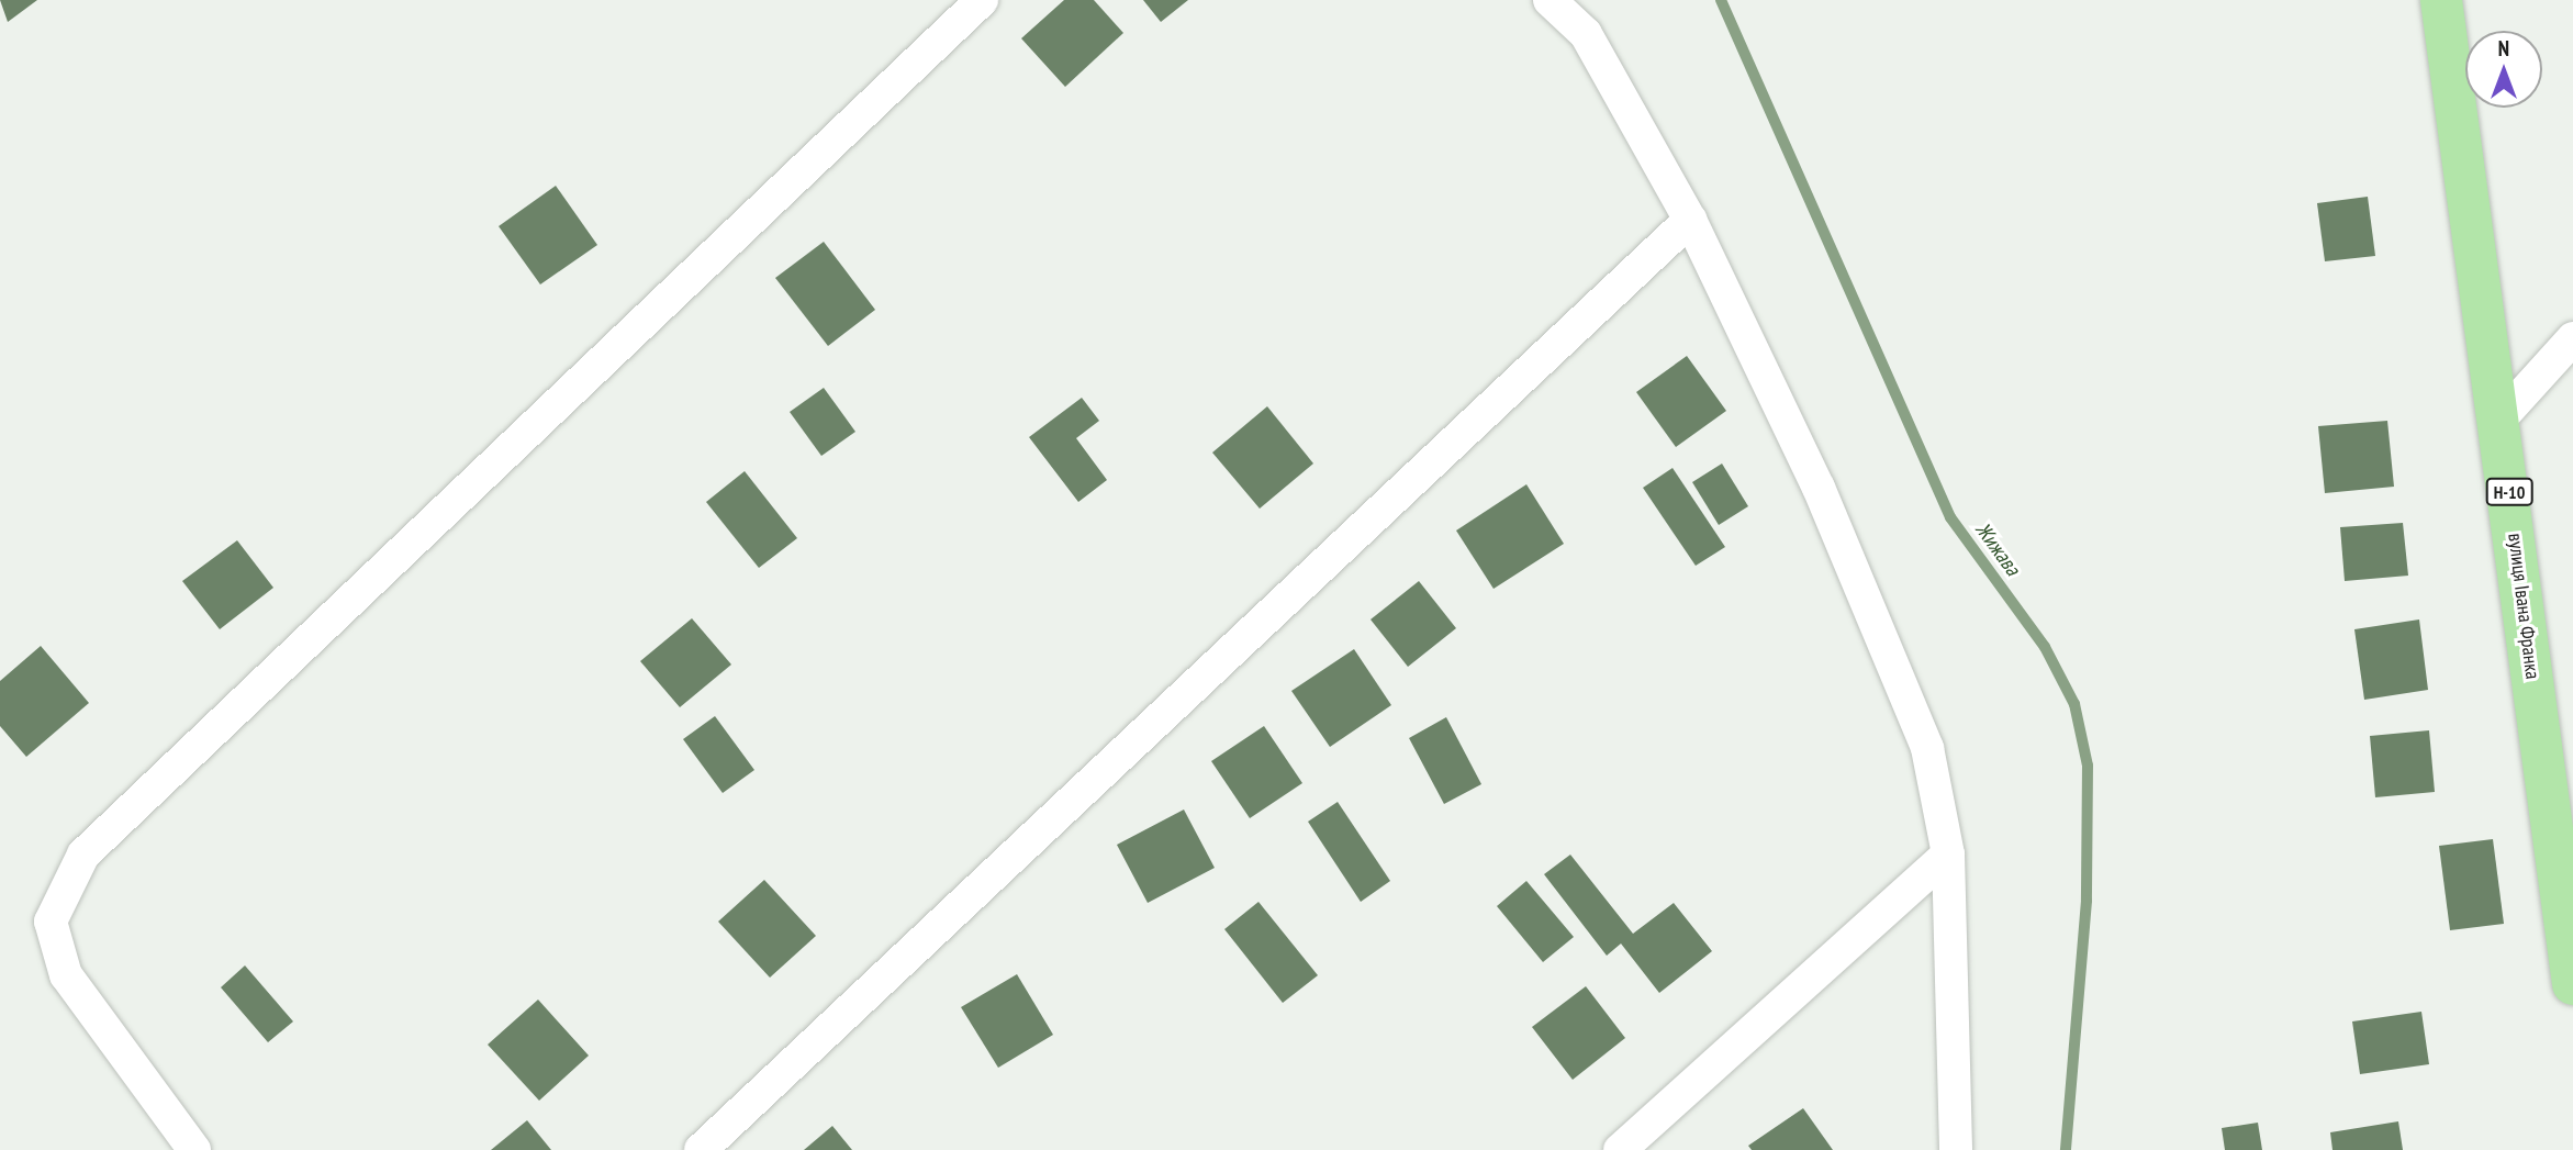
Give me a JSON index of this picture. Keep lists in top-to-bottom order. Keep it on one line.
{"streets":{"main road":["Н-10","вулиця Івана Франка"]},"water":["Жижава"],"north":"top"}
